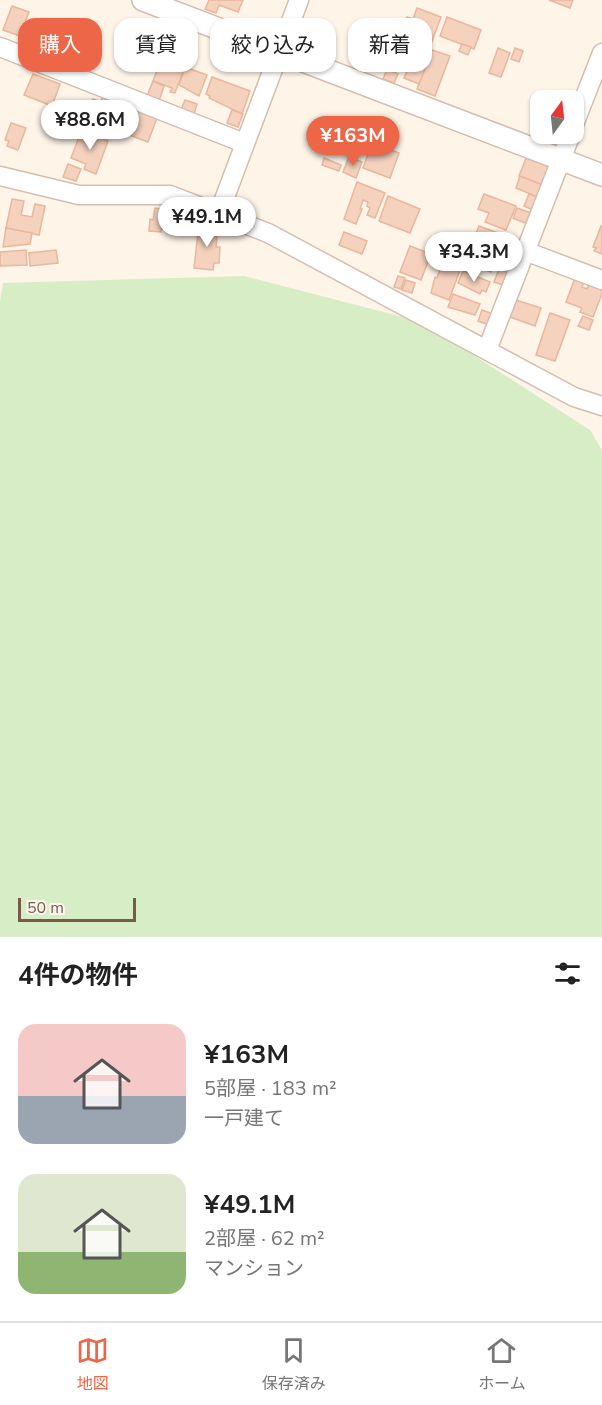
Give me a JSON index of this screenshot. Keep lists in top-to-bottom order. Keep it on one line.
{"scale_bar":"50 m","north":"top","page":{"chip":["購入","賃貸","絞り込み","新着"],"price":["¥88.6M","¥163M","¥49.1M","¥34.3M"],"scale":"50 m","heading":"4件の物件","list":[{"name":"¥163M","note":"5部屋 · 183 m² · 一戸建て"},{"name":"¥49.1M","note":"2部屋 · 62 m² · マンション"}],"tabs":["地図","保存済み","ホーム"]}}
